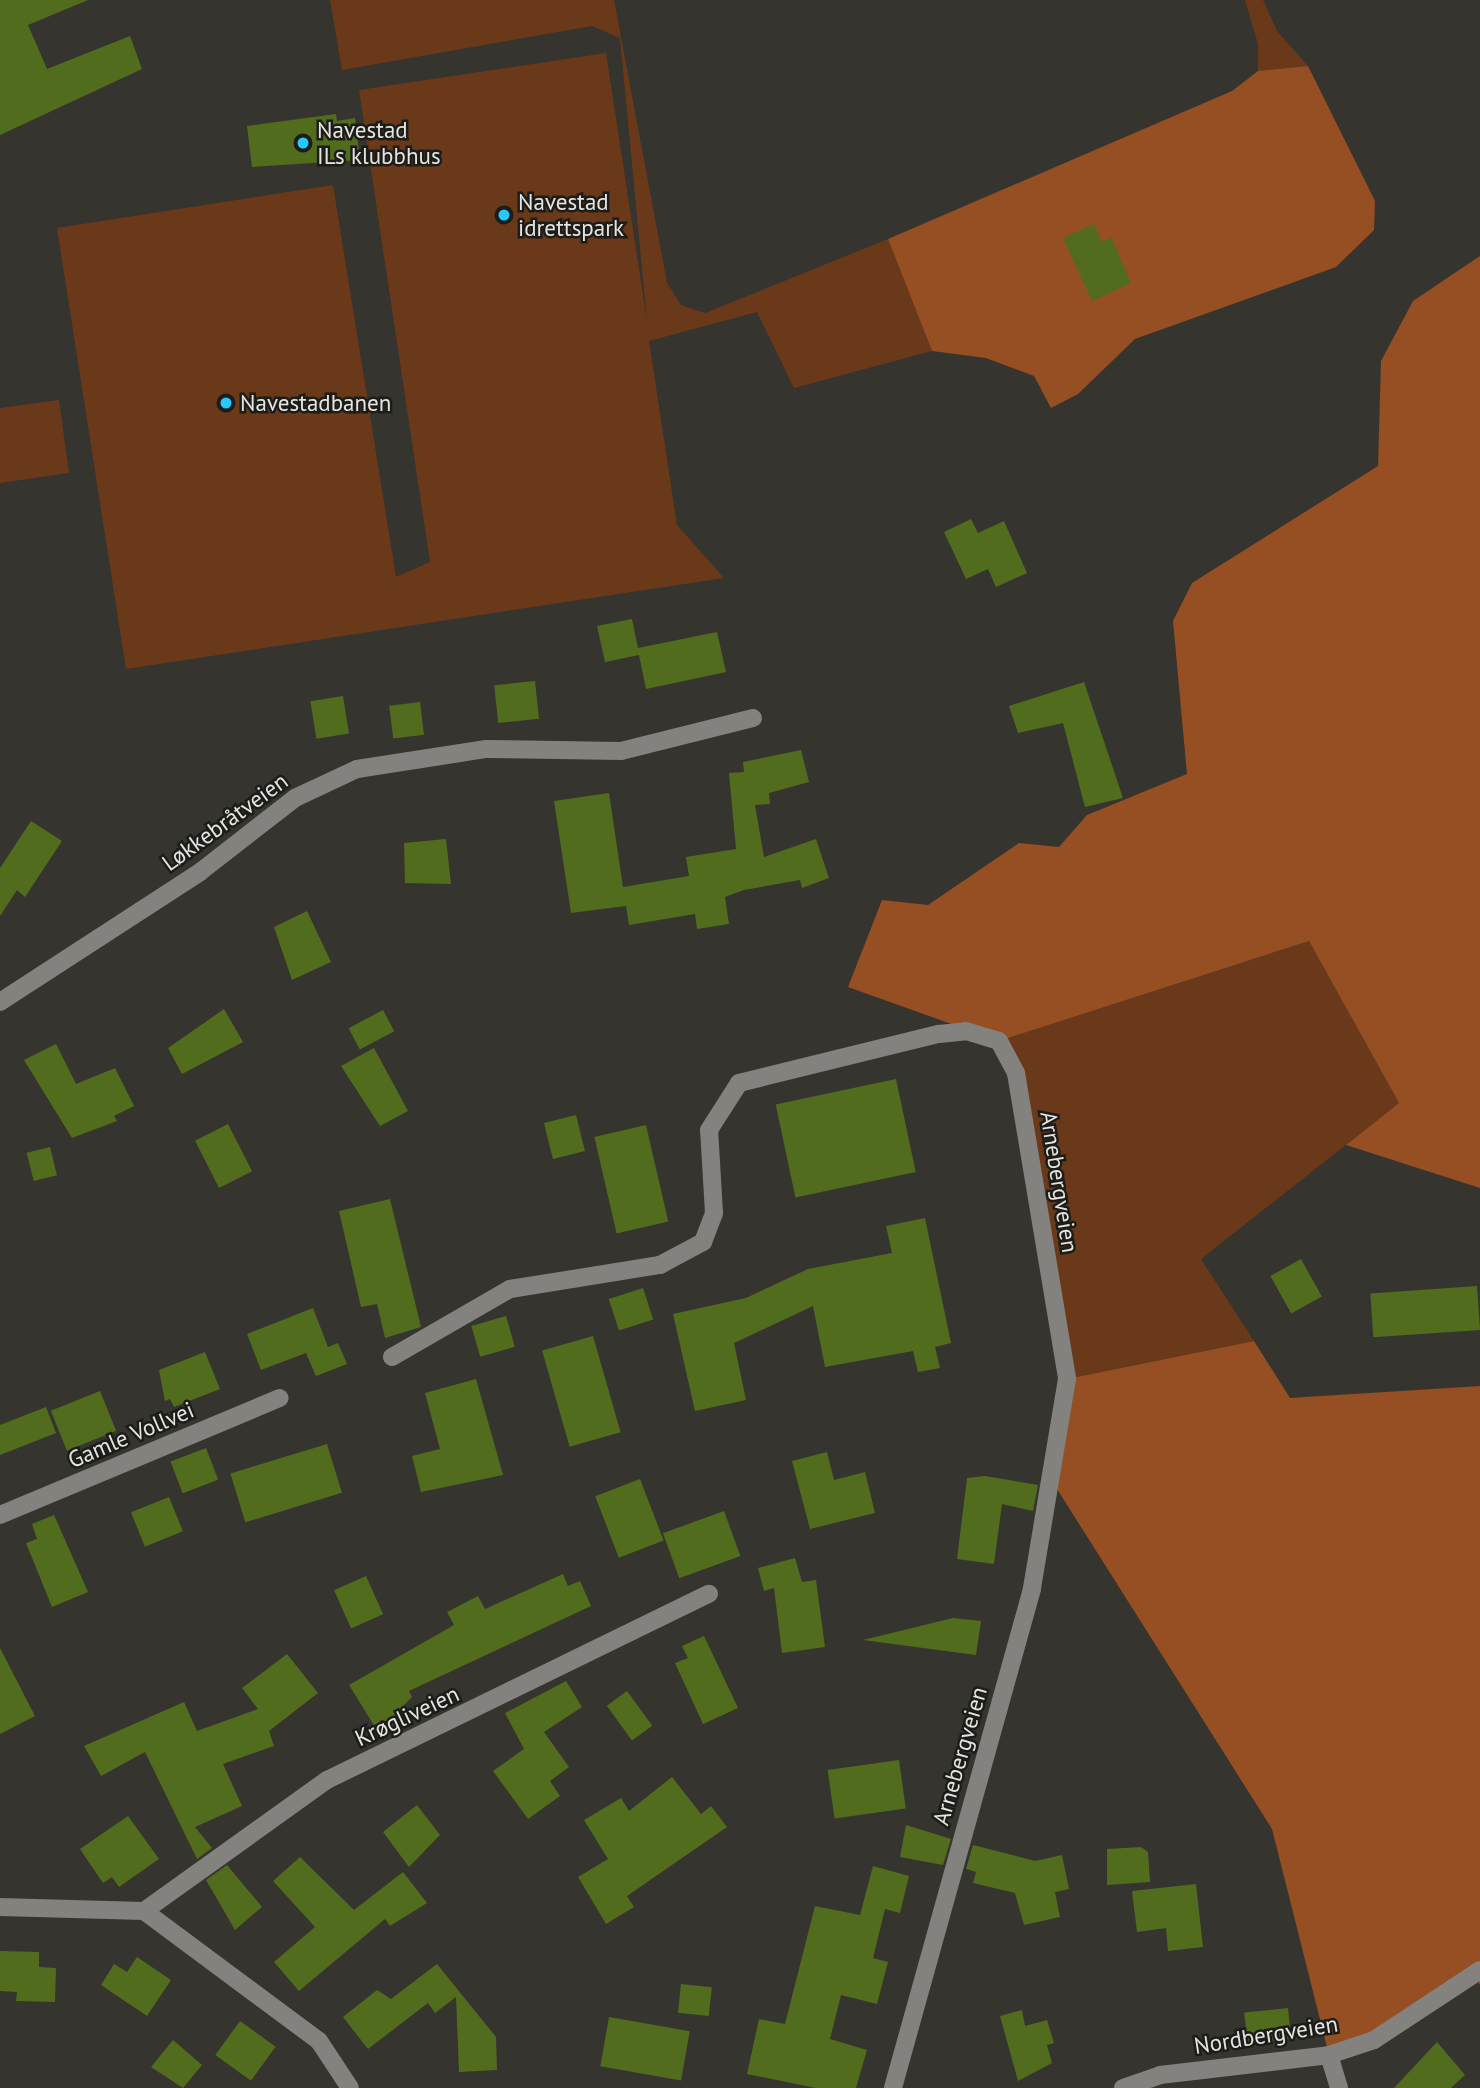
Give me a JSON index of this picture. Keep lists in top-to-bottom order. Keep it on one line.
{"streets":{"street":["Løkkebråtveien","Arnebergveien","Gamle Vollvei","Krøgliveien","Nordbergveien"]},"places":["Navestad ILs klubbhus","Navestad idrettspark","Navestadbanen"]}
